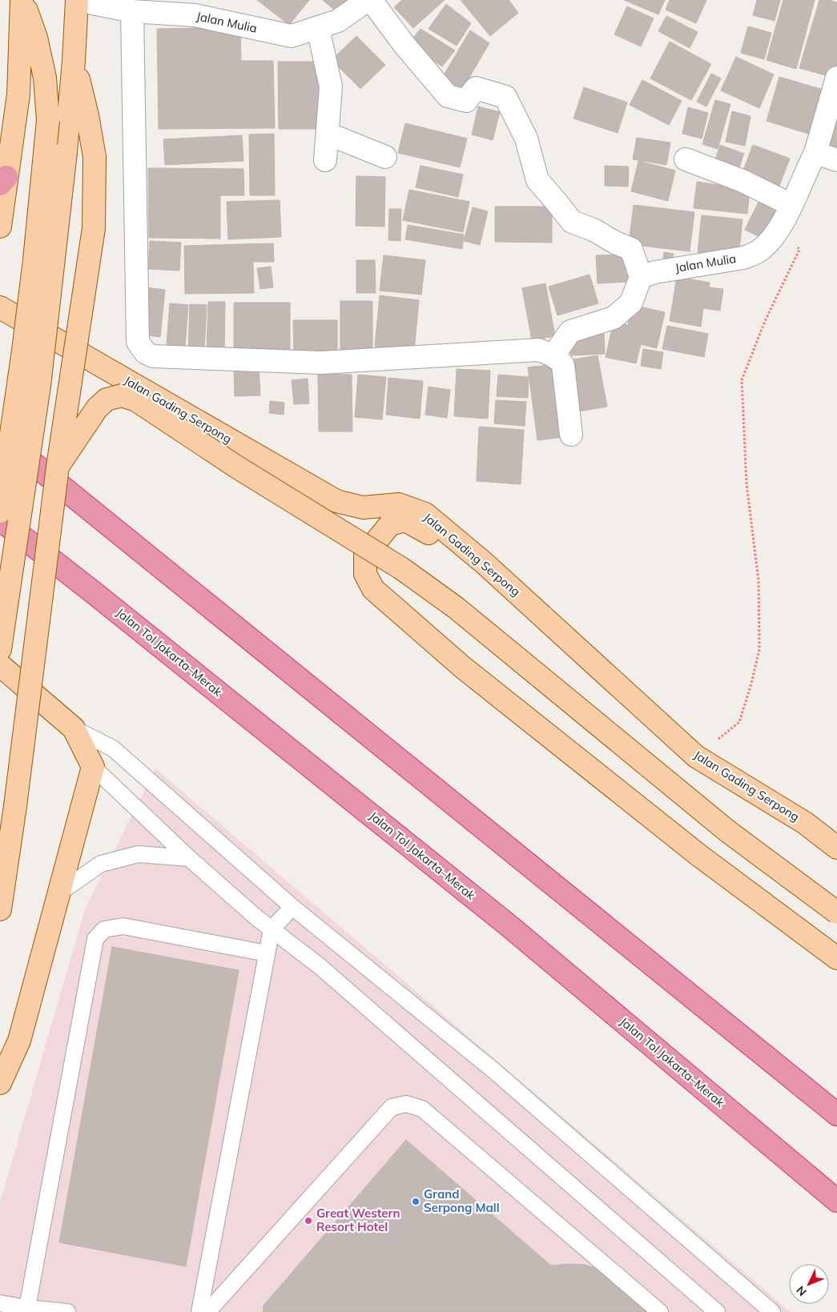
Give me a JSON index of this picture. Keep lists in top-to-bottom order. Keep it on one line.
{"streets":{"highway":["Jalan Tol Jakarta–Merak"],"main road":["Jalan Gading Serpong"],"street":["Jalan Mulia"]},"places":["Grand Serpong Mall","Great Western Resort Hotel"],"north":"bottom left"}
